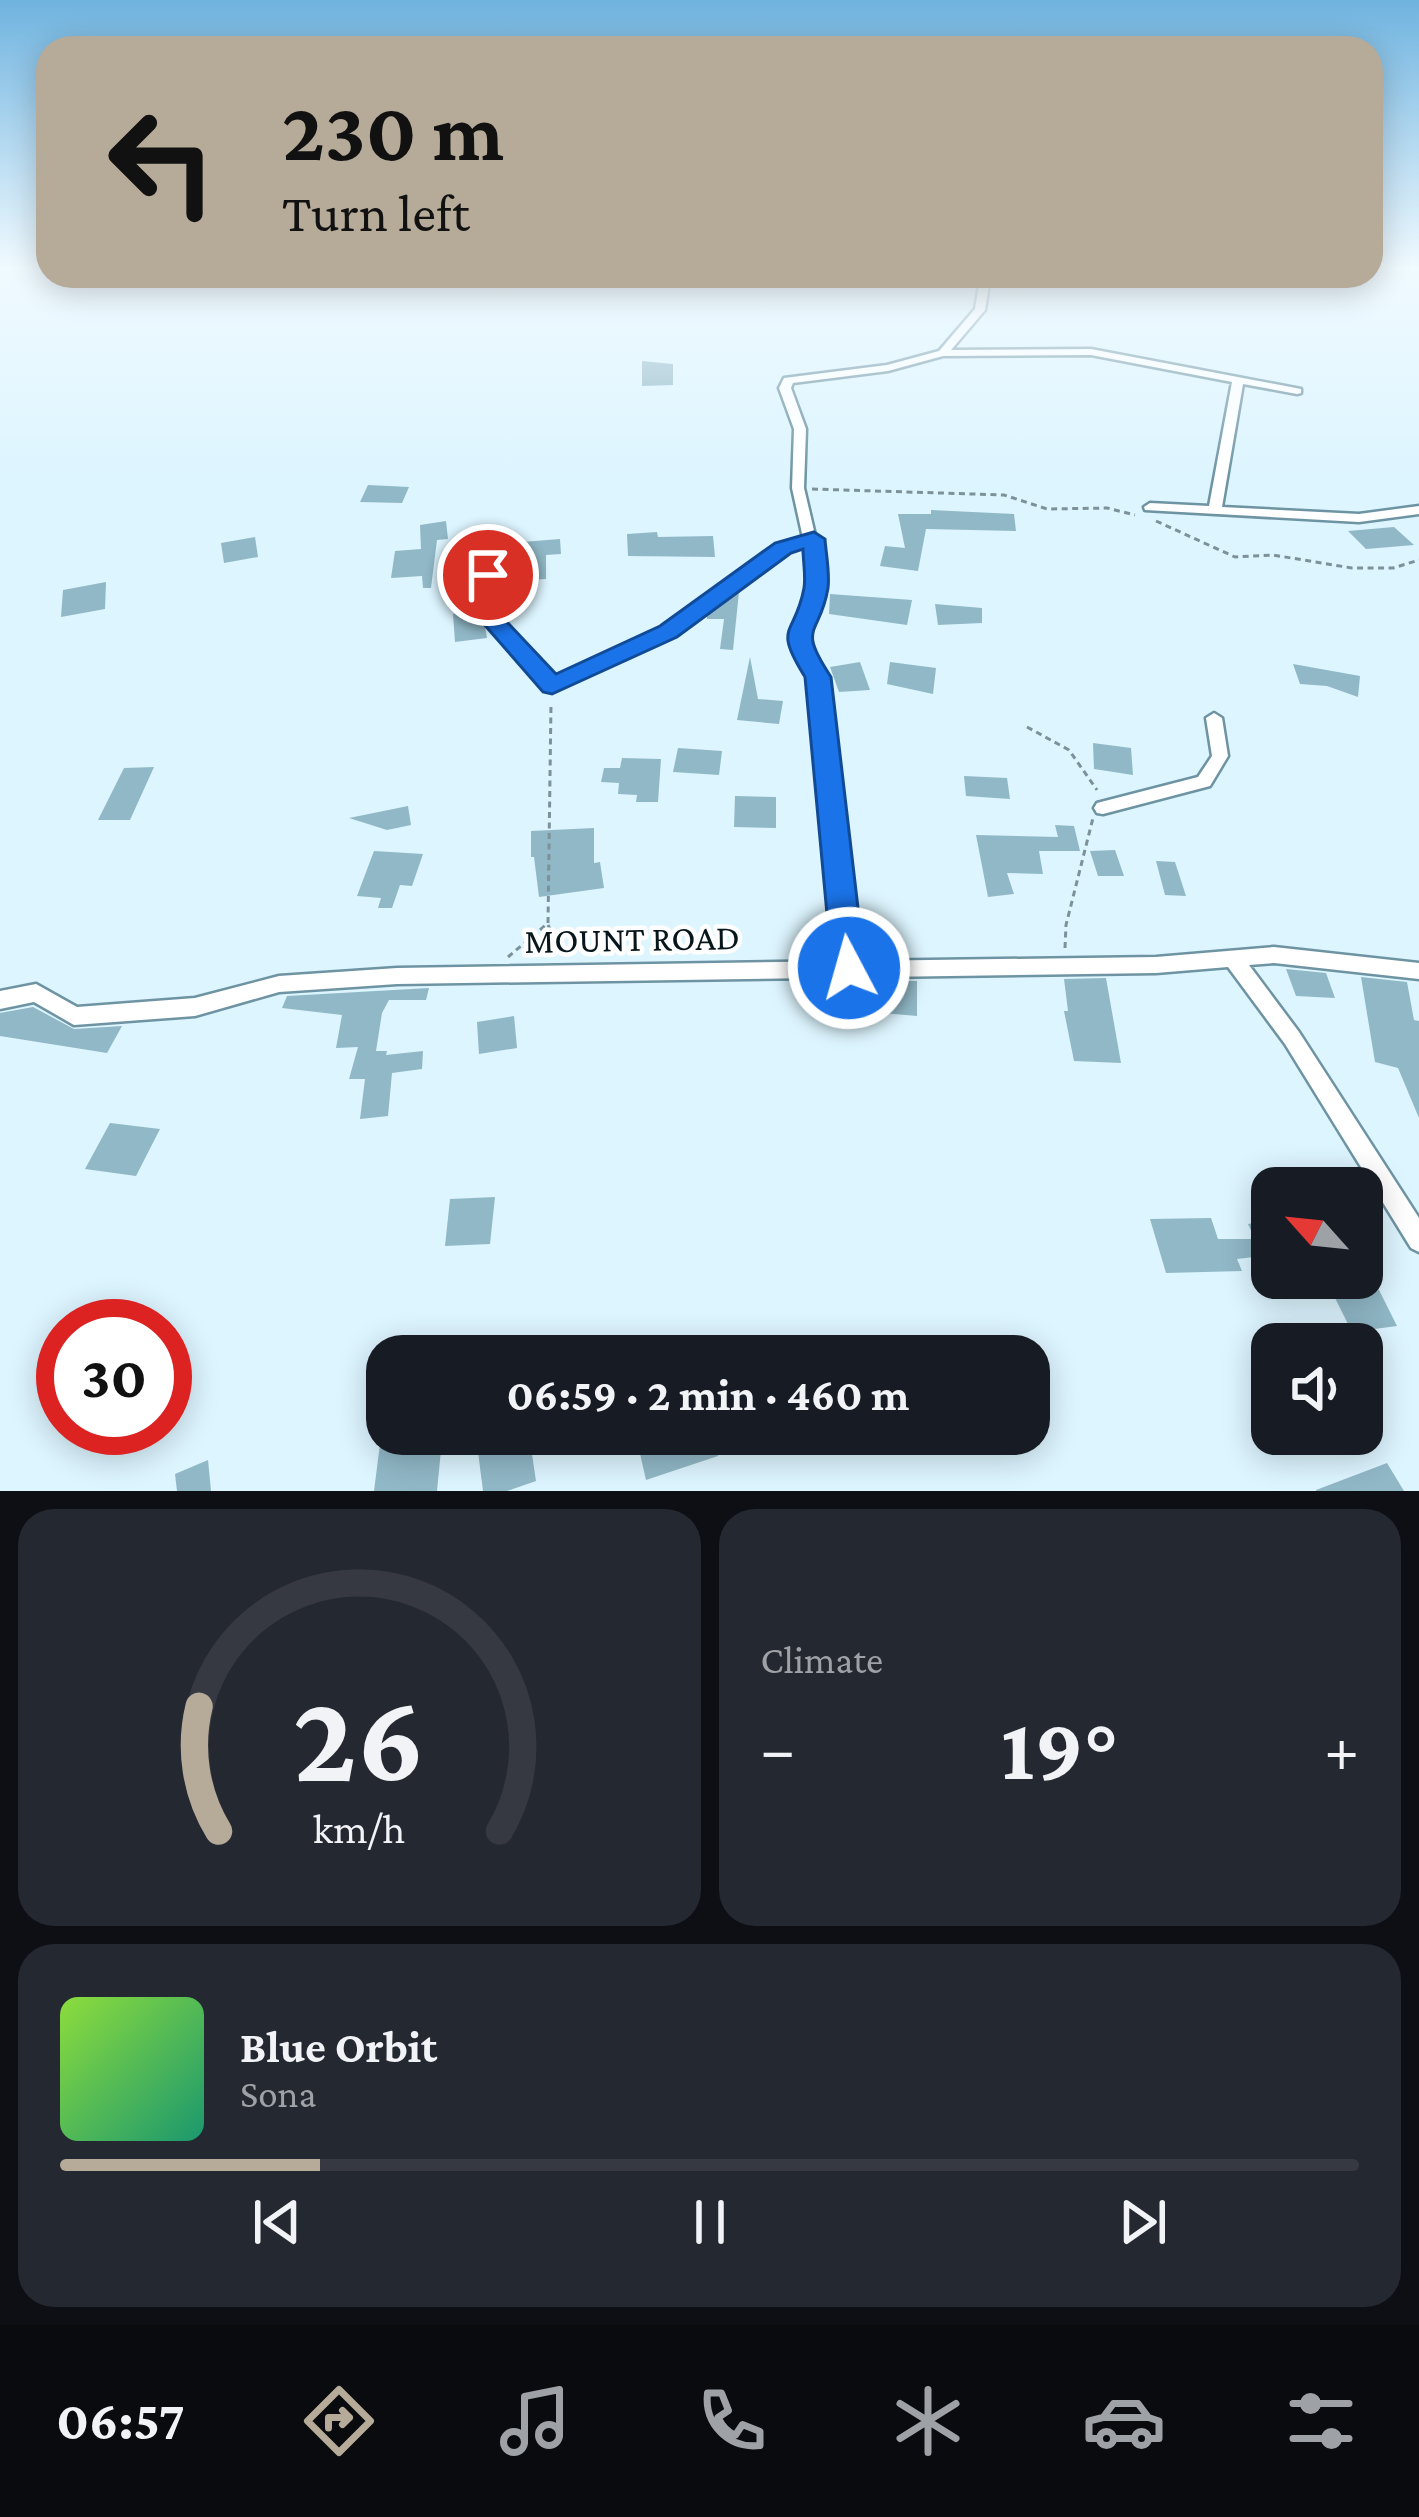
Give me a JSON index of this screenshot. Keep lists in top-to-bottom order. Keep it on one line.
{"streets":{"street":["MOUNT ROAD"]},"north":"top left","page":{"turn":["230 m","Turn left"],"limit":"30","trip":"06:59 · 2 min · 460 m","tile":"Climate","heat":["−","19°","+"],"song":["Blue Orbit","Sona"],"tabs":"06:57","gauge":["26","km/h"]}}
